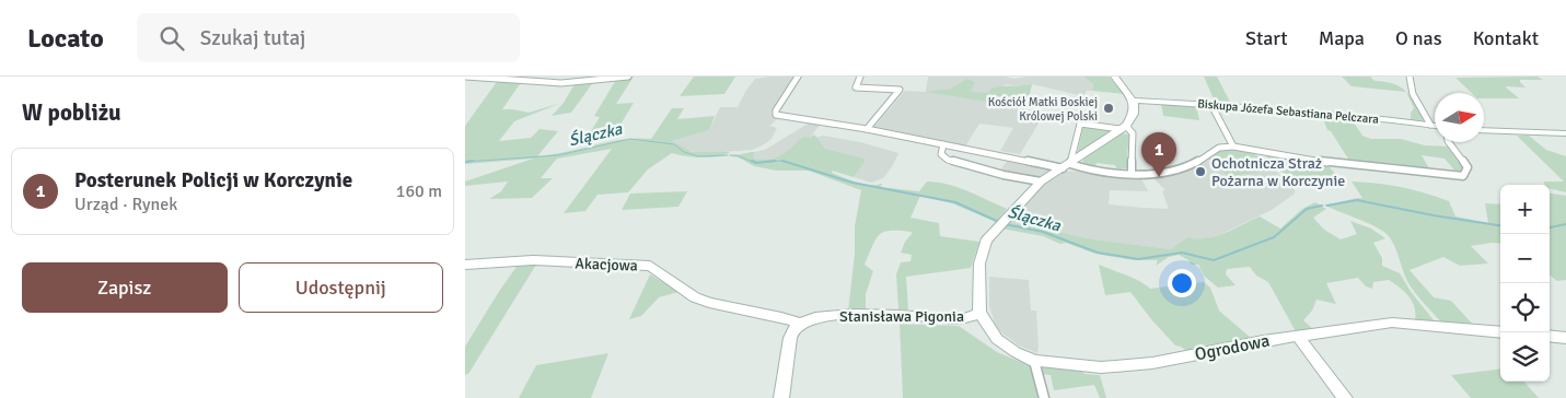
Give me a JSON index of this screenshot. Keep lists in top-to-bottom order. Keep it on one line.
{"streets":{"street":["Biskupa Józefa Sebastiana Pelczara","Akacjowa","Stanisława Pigonia","Ogrodowa"]},"crossings":[["Akacjowa","Stanisława Pigonia"],["Stanisława Pigonia","Ogrodowa"]],"water":["Ślączka"],"places":["Kościół Matki Boskiej Królowej Polski","Ochotnicza Straż Pożarna w Korczynie"],"north":"right","page":{"header":"Locato","search":"Szukaj tutaj","nav":["Start","Mapa","O nas","Kontakt"],"heading":"W pobliżu","pins":"1","list":[{"mark":"1","name":"Posterunek Policji w Korczynie","note":"Urząd · Rynek","value":"160 m"}],"map_buttons":["+","−"],"buttons":["Zapisz","Udostępnij"]}}
